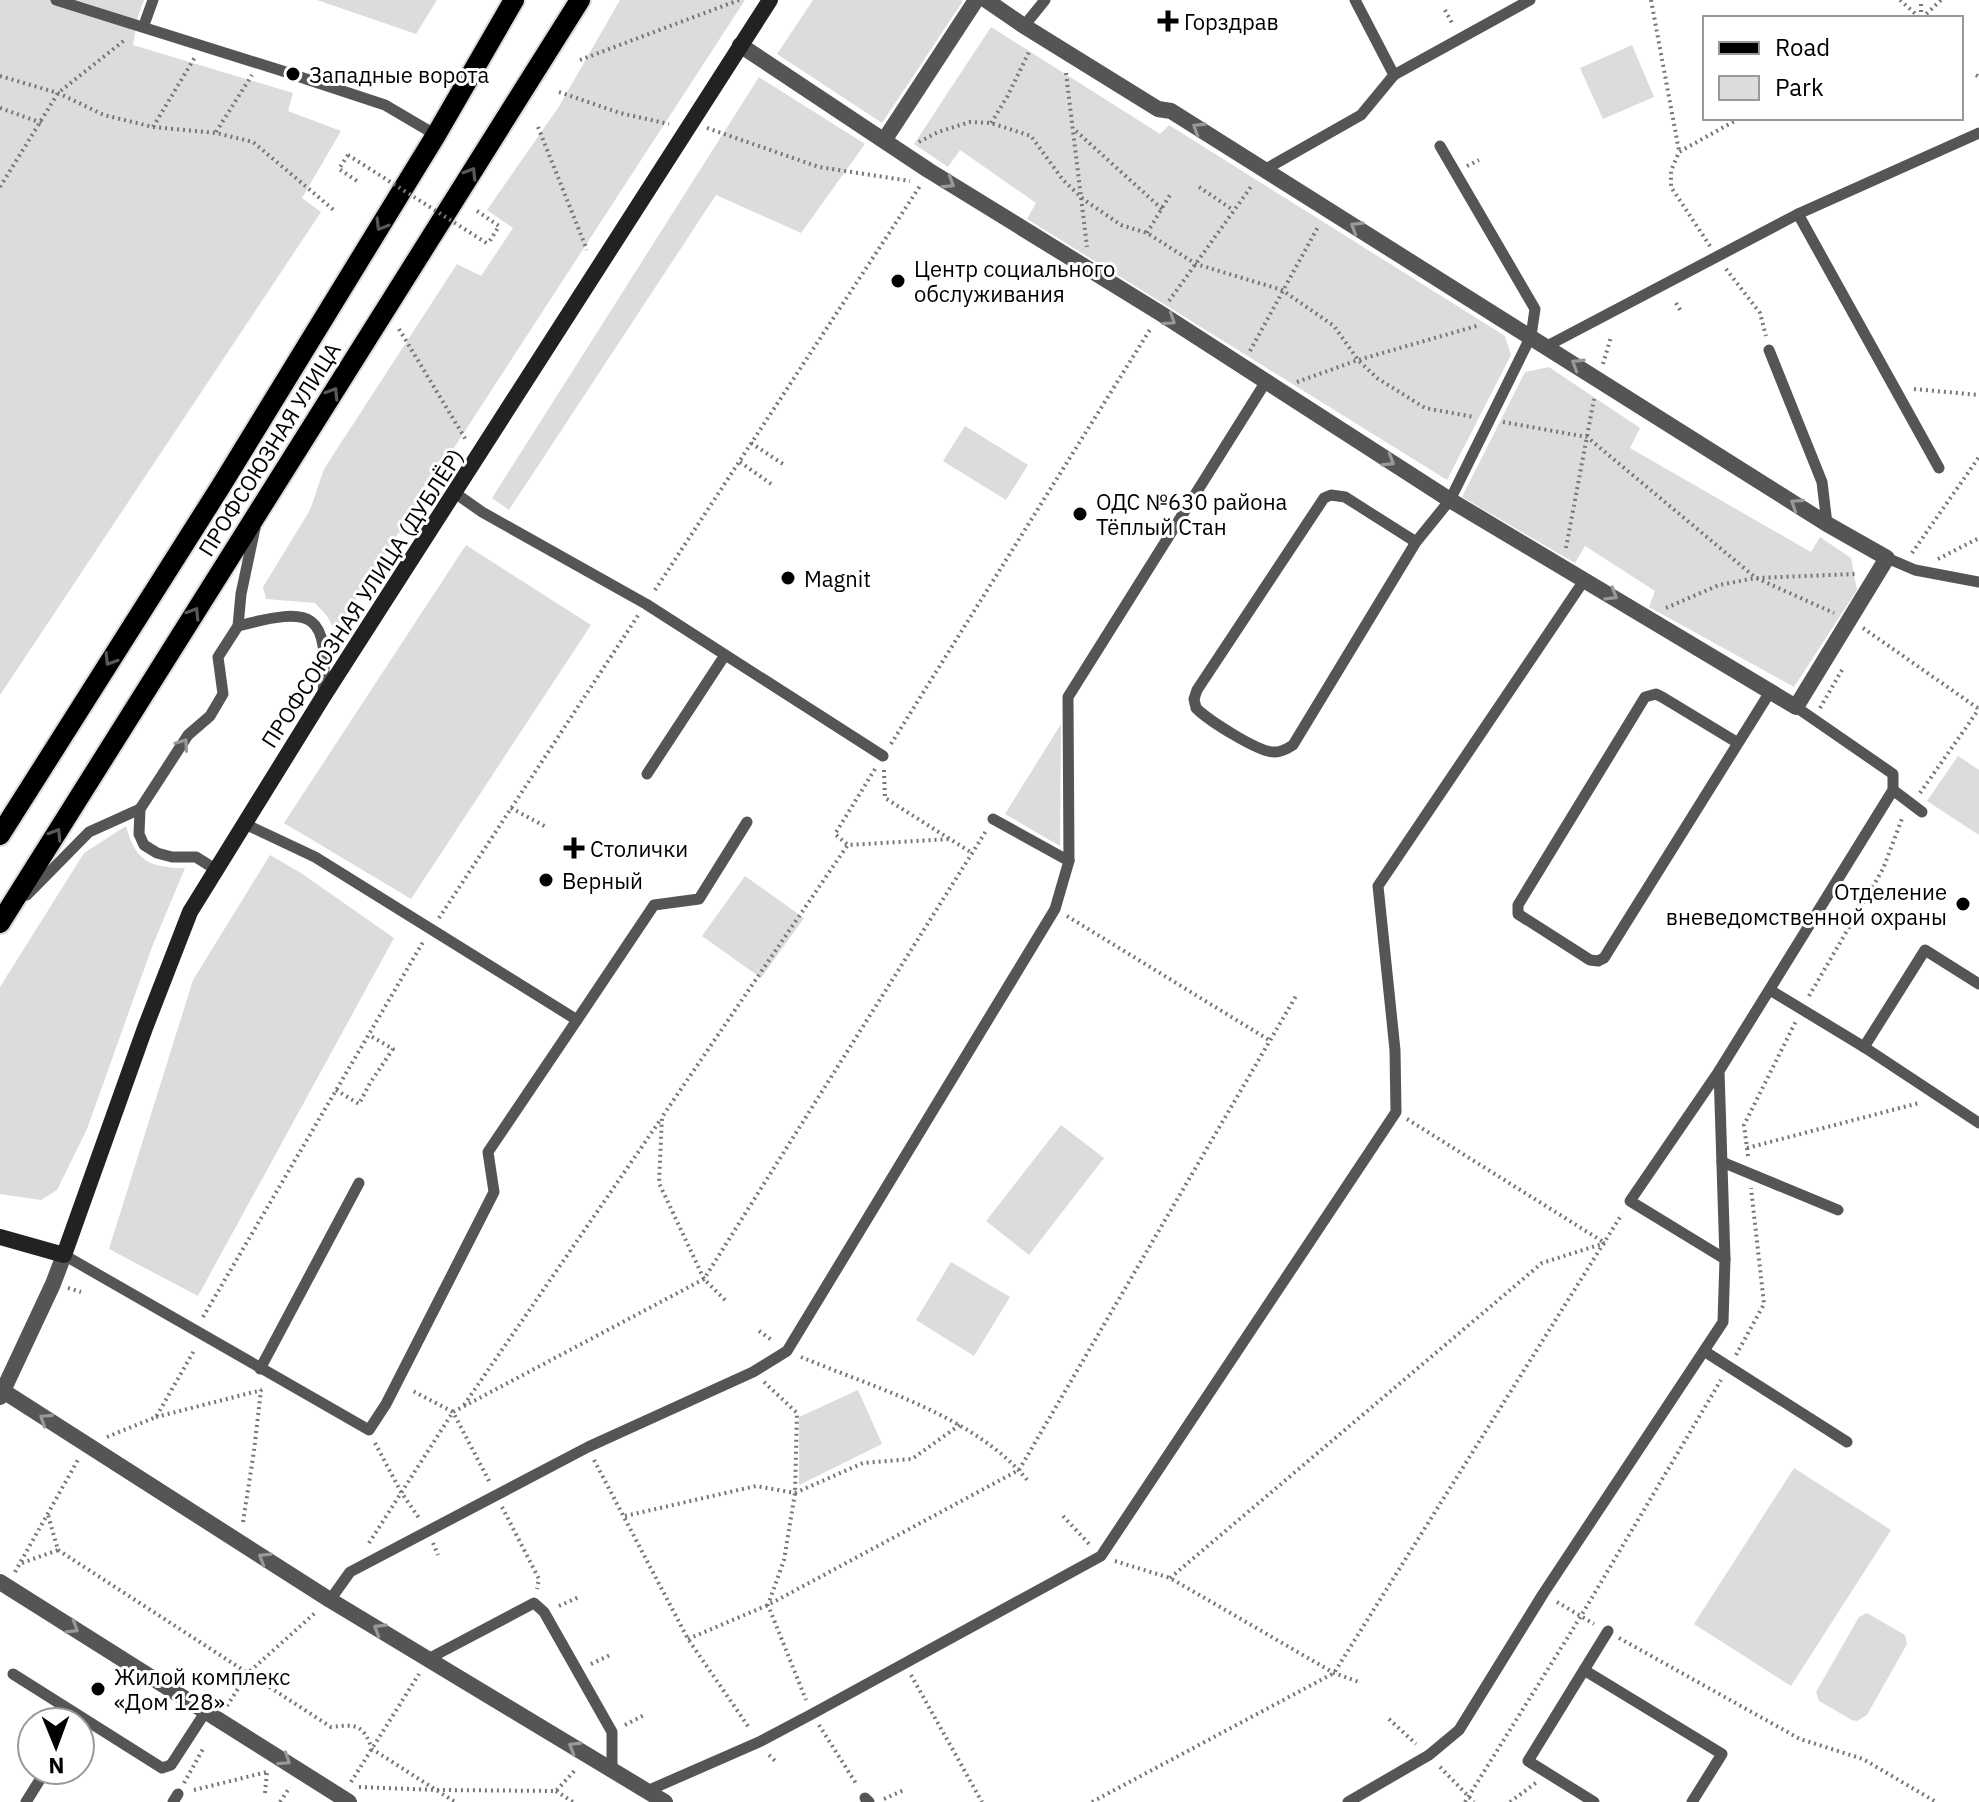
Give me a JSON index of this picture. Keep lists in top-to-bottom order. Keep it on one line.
{"streets":{"main road":["ПРОФСОЮЗНАЯ УЛИЦА"],"street":["ПРОФСОЮЗНАЯ УЛИЦА (ДУБЛЁР)"]},"places":{"health":["Горздрав","Столички"],"other":["Западные ворота","Центр социального обслуживания","ОДС №630 района Тёплый Стан","Magnit","Верный","Отделение вневедомственной охраны","Жилой комплекс «Дом 128»"]},"legend":["Road","Park"],"north":"bottom"}
